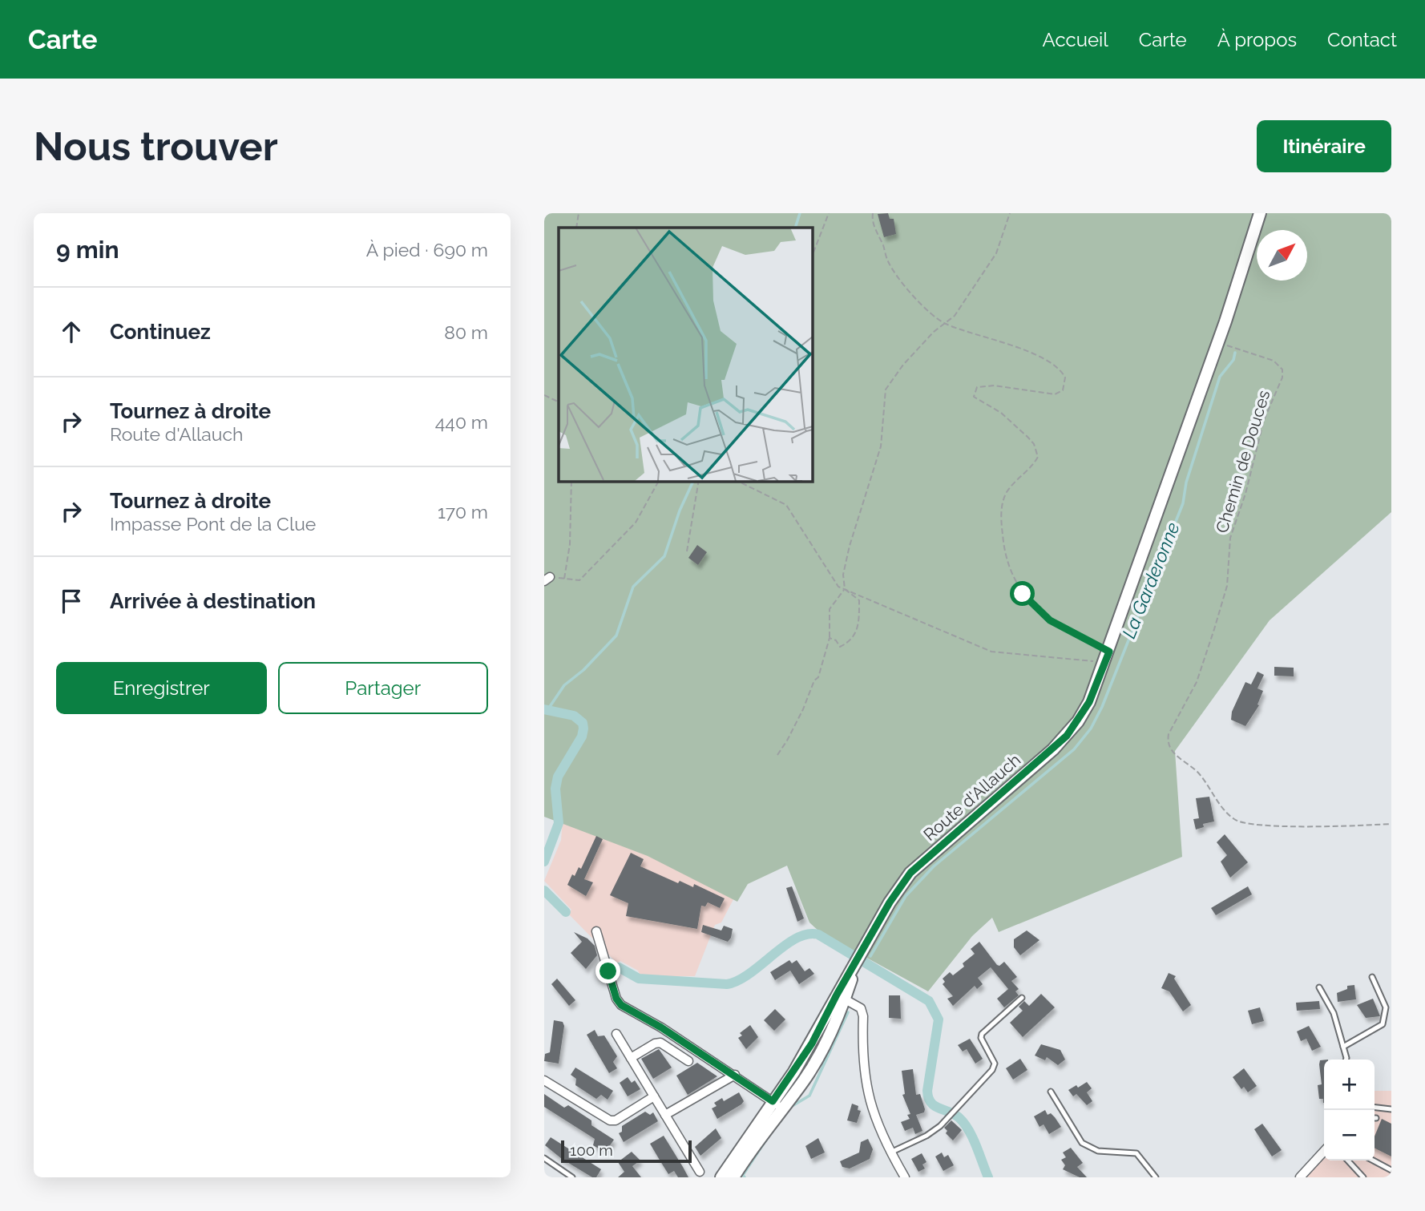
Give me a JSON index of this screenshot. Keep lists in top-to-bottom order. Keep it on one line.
{"streets":{"main road":["Route d'Allauch"],"path":["Chemin de Douces"]},"crossings":[["Chemin de Douces","Route d'Allauch"]],"water":["La Garderonne"],"scale_bar":"100 m","north":"top right","page":{"header":"Carte","nav":["Accueil","Carte","À propos","Contact"],"buttons":["Itinéraire",["Enregistrer","Partager"]],"title":"Nous trouver","heading":["9 min","À pied · 690 m"],"list":[["Continuez","80 m"],["Tournez à droite","Route d'Allauch","440 m"],["Tournez à droite","Impasse Pont de la Clue","170 m"],"Arrivée à destination"],"map_buttons":["+","−"],"scale":"100 m"}}
